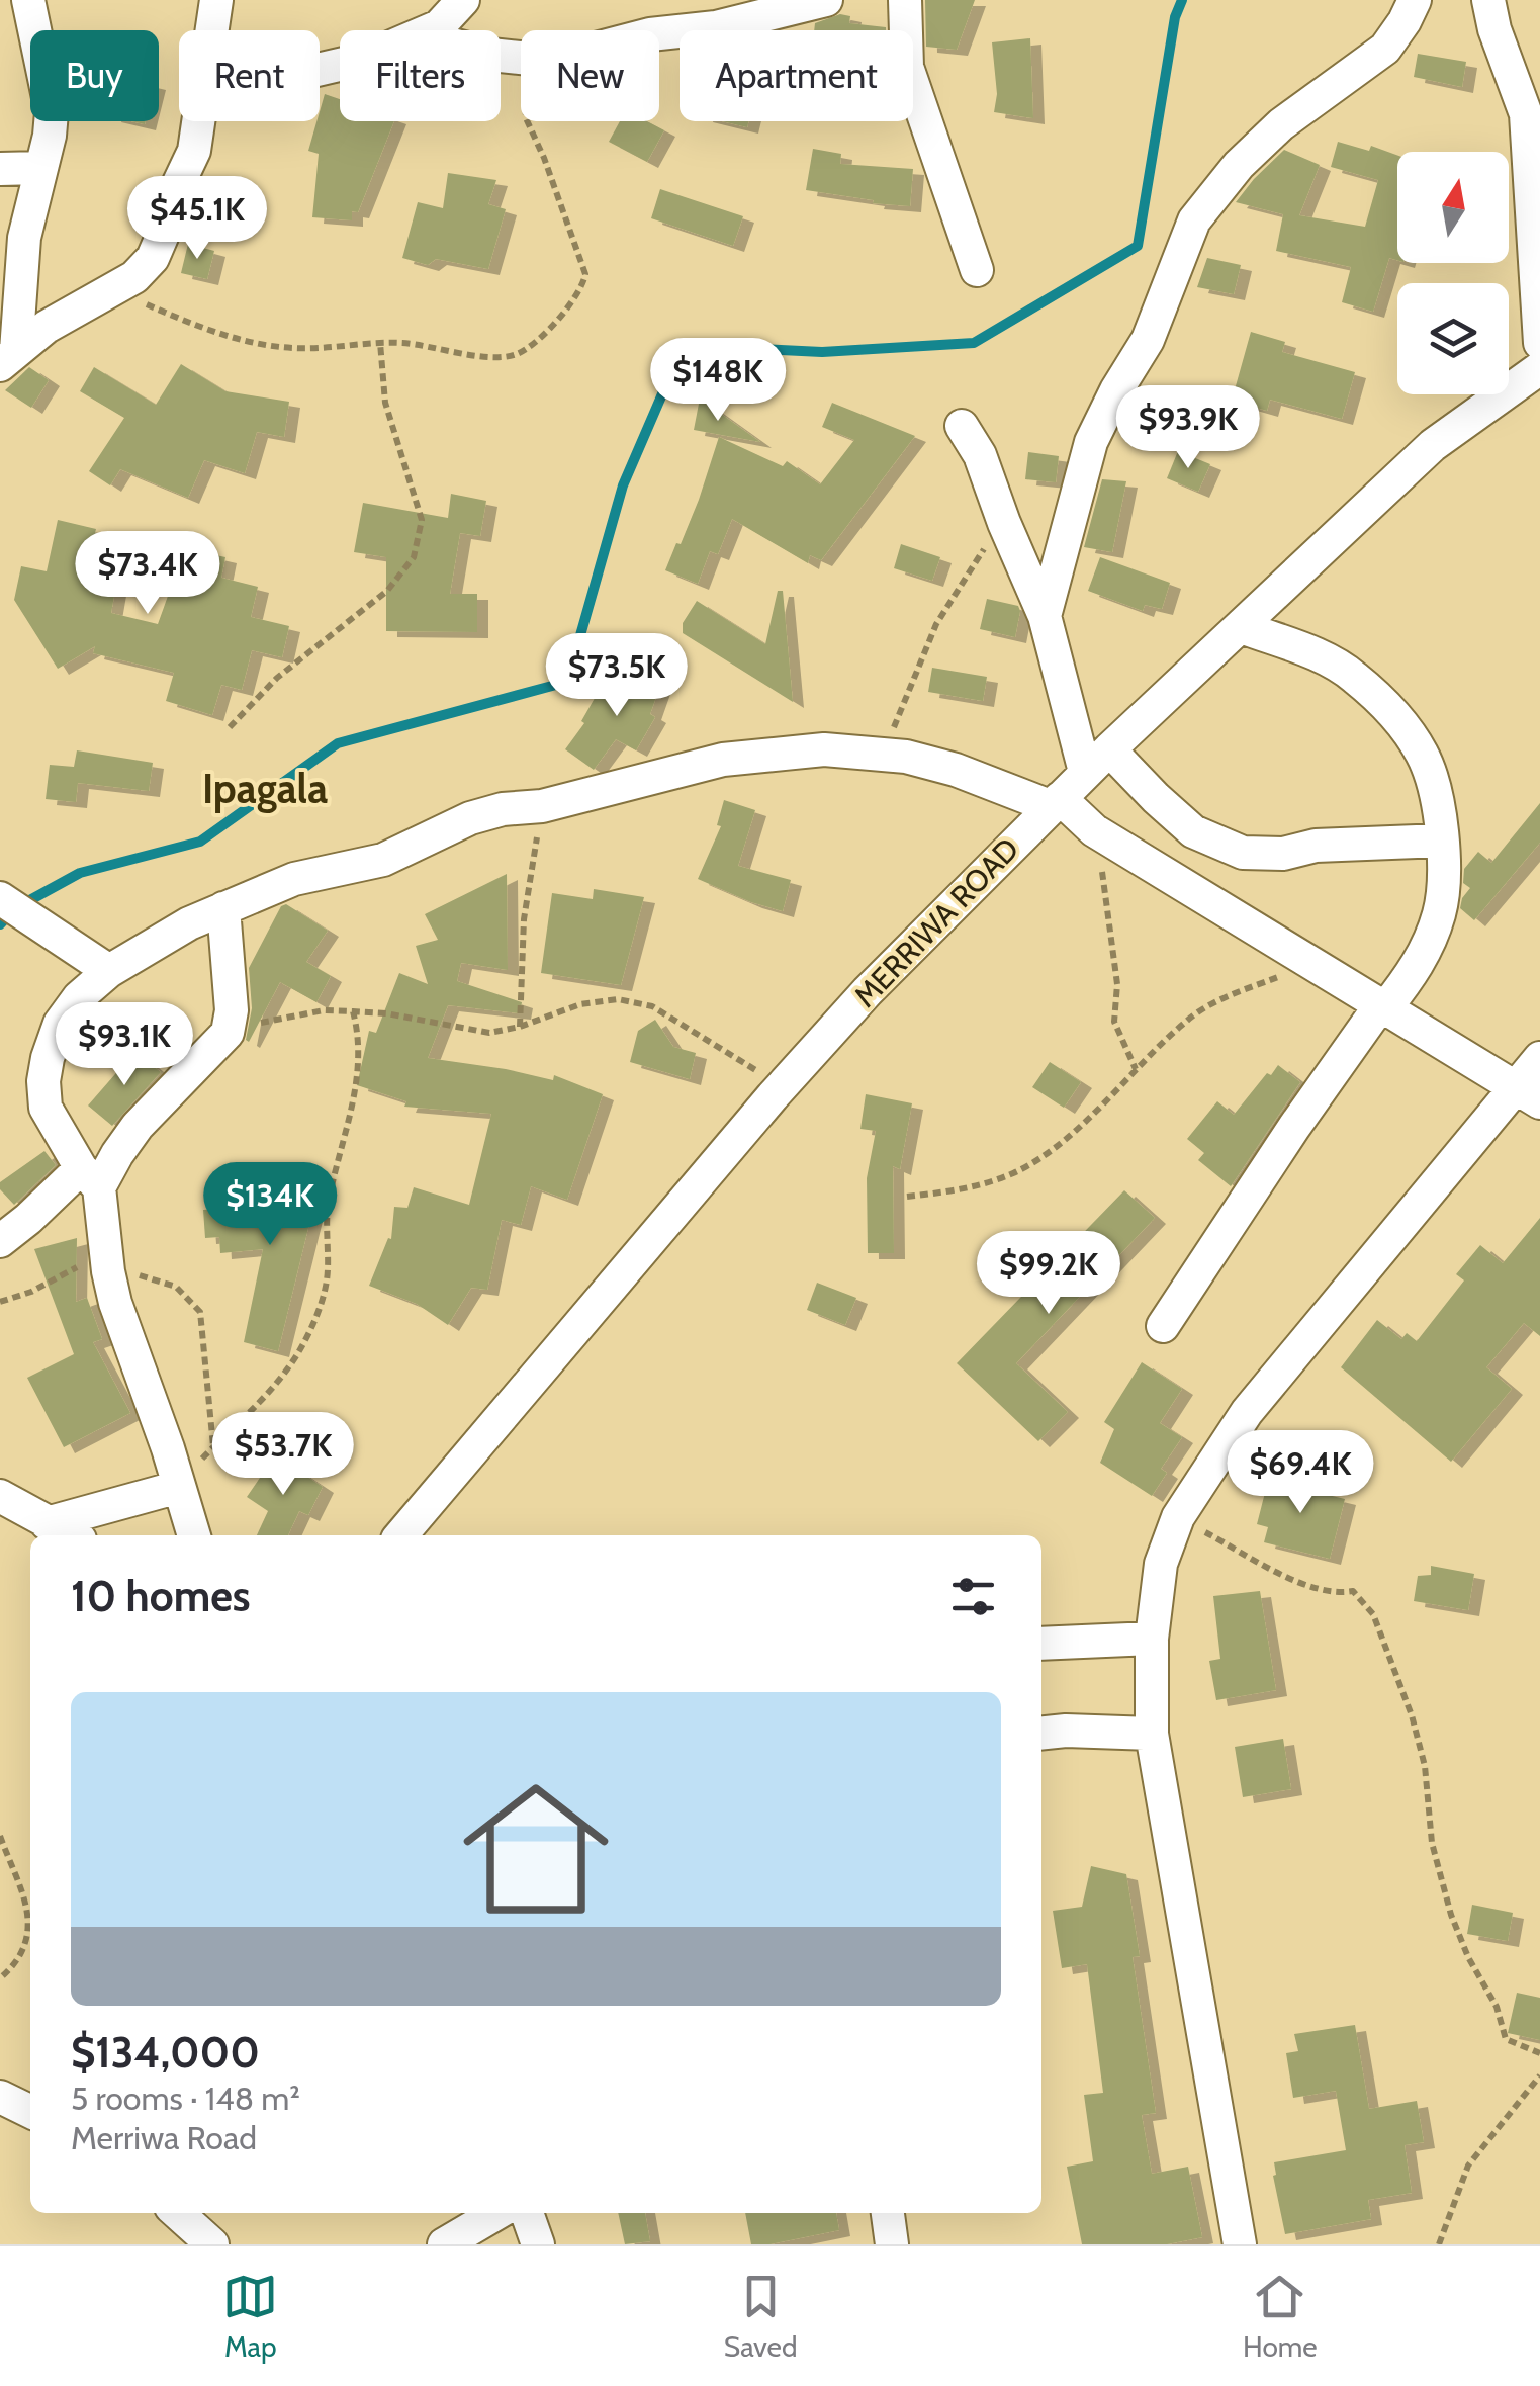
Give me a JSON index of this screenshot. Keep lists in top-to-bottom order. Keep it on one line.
{"streets":{"street":["MERRIWA ROAD"]},"districts":["Ipagala"],"north":"top","page":{"chip":["Buy","Rent","Filters","New","Apartment"],"price":["$45.1K","$148K","$93.9K","$73.4K","$73.5K","$93.1K","$134K","$99.2K","$53.7K","$69.4K"],"heading":"10 homes","list":[{"name":"$134,000","note":"5 rooms · 148 m² · Merriwa Road"}],"tabs":["Map","Saved","Home"]}}
